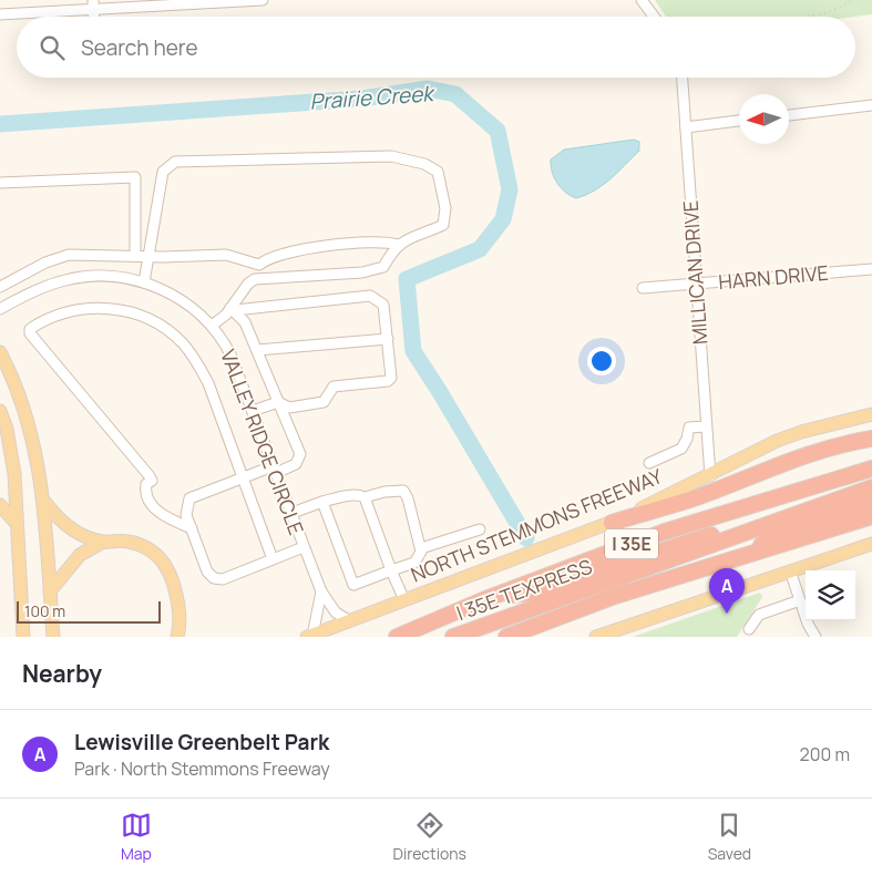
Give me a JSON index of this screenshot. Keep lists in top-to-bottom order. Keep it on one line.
{"streets":{"highway":["I 35E","I 35E TEXPRESS"],"main road":["NORTH STEMMONS FREEWAY"],"street":["MILLICAN DRIVE","HARN DRIVE","VALLEY RIDGE CIRCLE"]},"crossings":[["MILLICAN DRIVE","HARN DRIVE"],["MILLICAN DRIVE","NORTH STEMMONS FREEWAY"],["VALLEY RIDGE CIRCLE","NORTH STEMMONS FREEWAY"]],"water":["Prairie Creek"],"scale_bar":"100 m","north":"left","page":{"search":"Search here","pins":"A","scale":"100 m","heading":"Nearby","list":[{"mark":"A","name":"Lewisville Greenbelt Park","note":"Park · North Stemmons Freeway","value":"200 m"}],"nav":["Map","Directions","Saved"]}}
